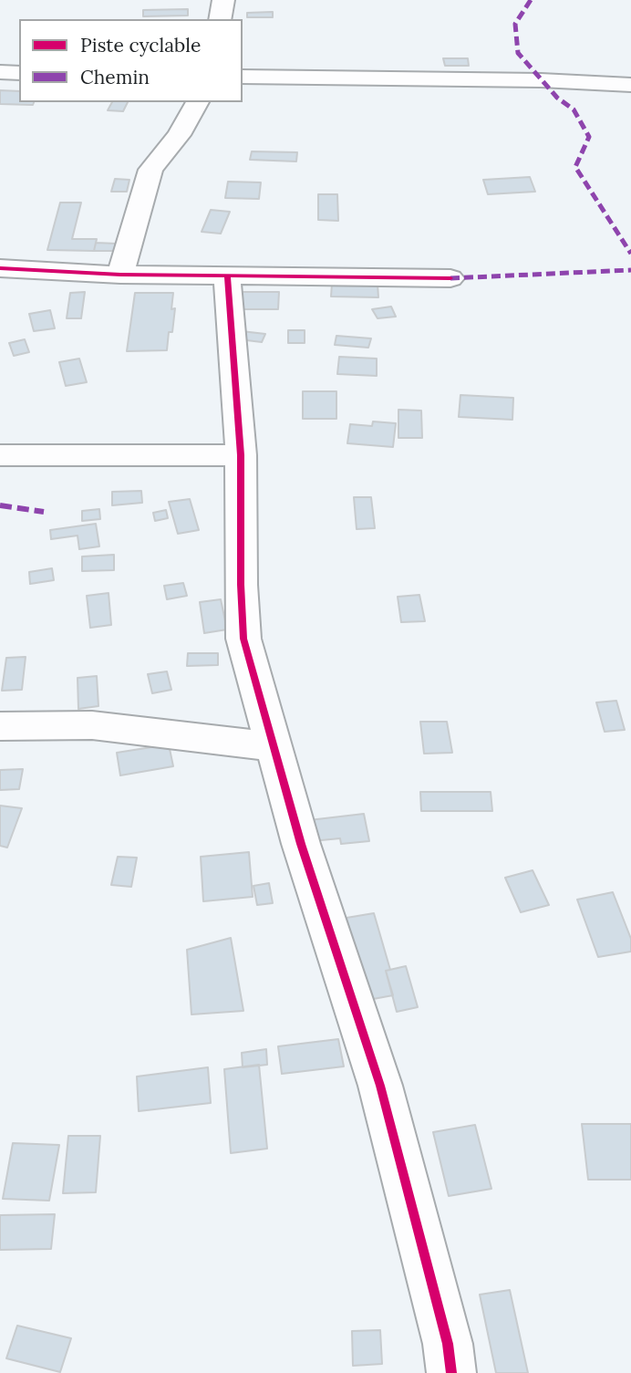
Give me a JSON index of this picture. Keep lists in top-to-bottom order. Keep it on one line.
{"legend":["Piste cyclable","Chemin"]}
